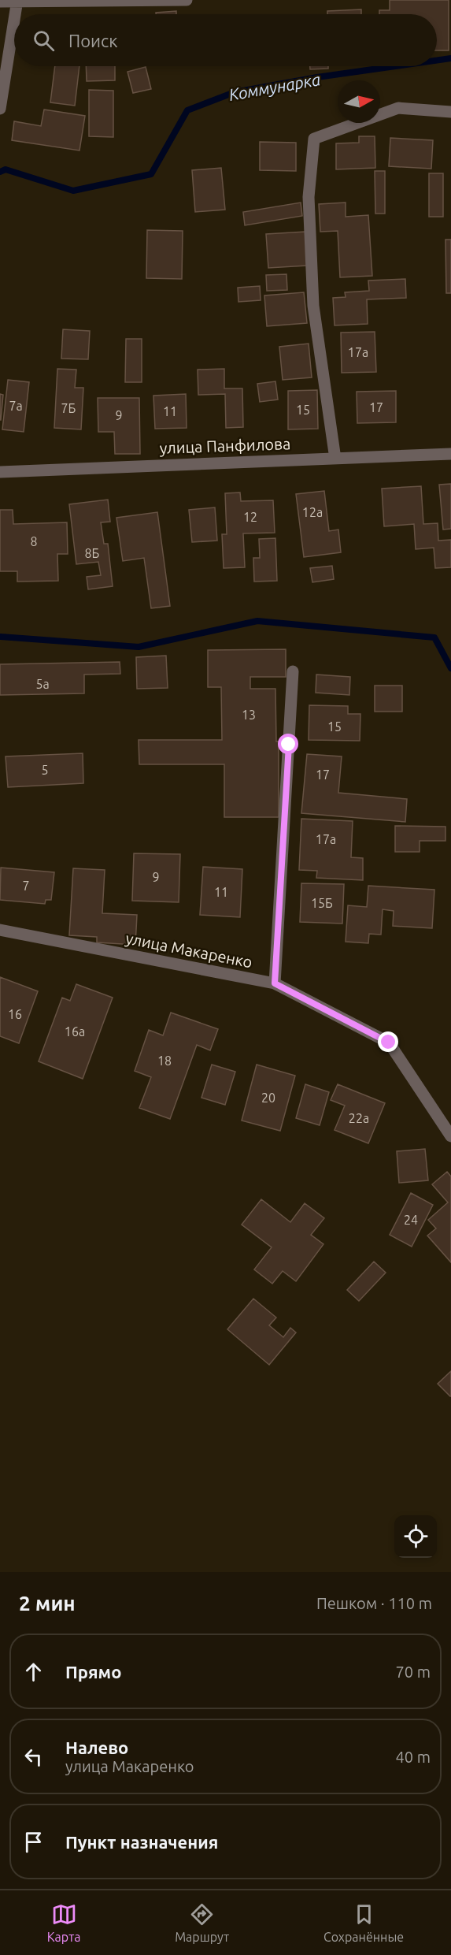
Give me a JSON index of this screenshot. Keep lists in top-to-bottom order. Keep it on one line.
{"streets":{"street":["улица Панфилова","улица Макаренко"]},"water":["Коммунарка"],"house_numbers":["17а","7а","17","7Б","15","11","9","12а","12","8","8Б","5а","13","15","5","17","17а","9","7","11","15Б","16","16а","18","20","22а","24"],"north":"right","page":{"search":"Поиск","heading":["2 мин","Пешком · 110 m"],"list":[["Прямо","70 m"],["Налево","улица Макаренко","40 m"],"Пункт назначения"],"nav":["Карта","Маршрут","Сохранённые"]}}
